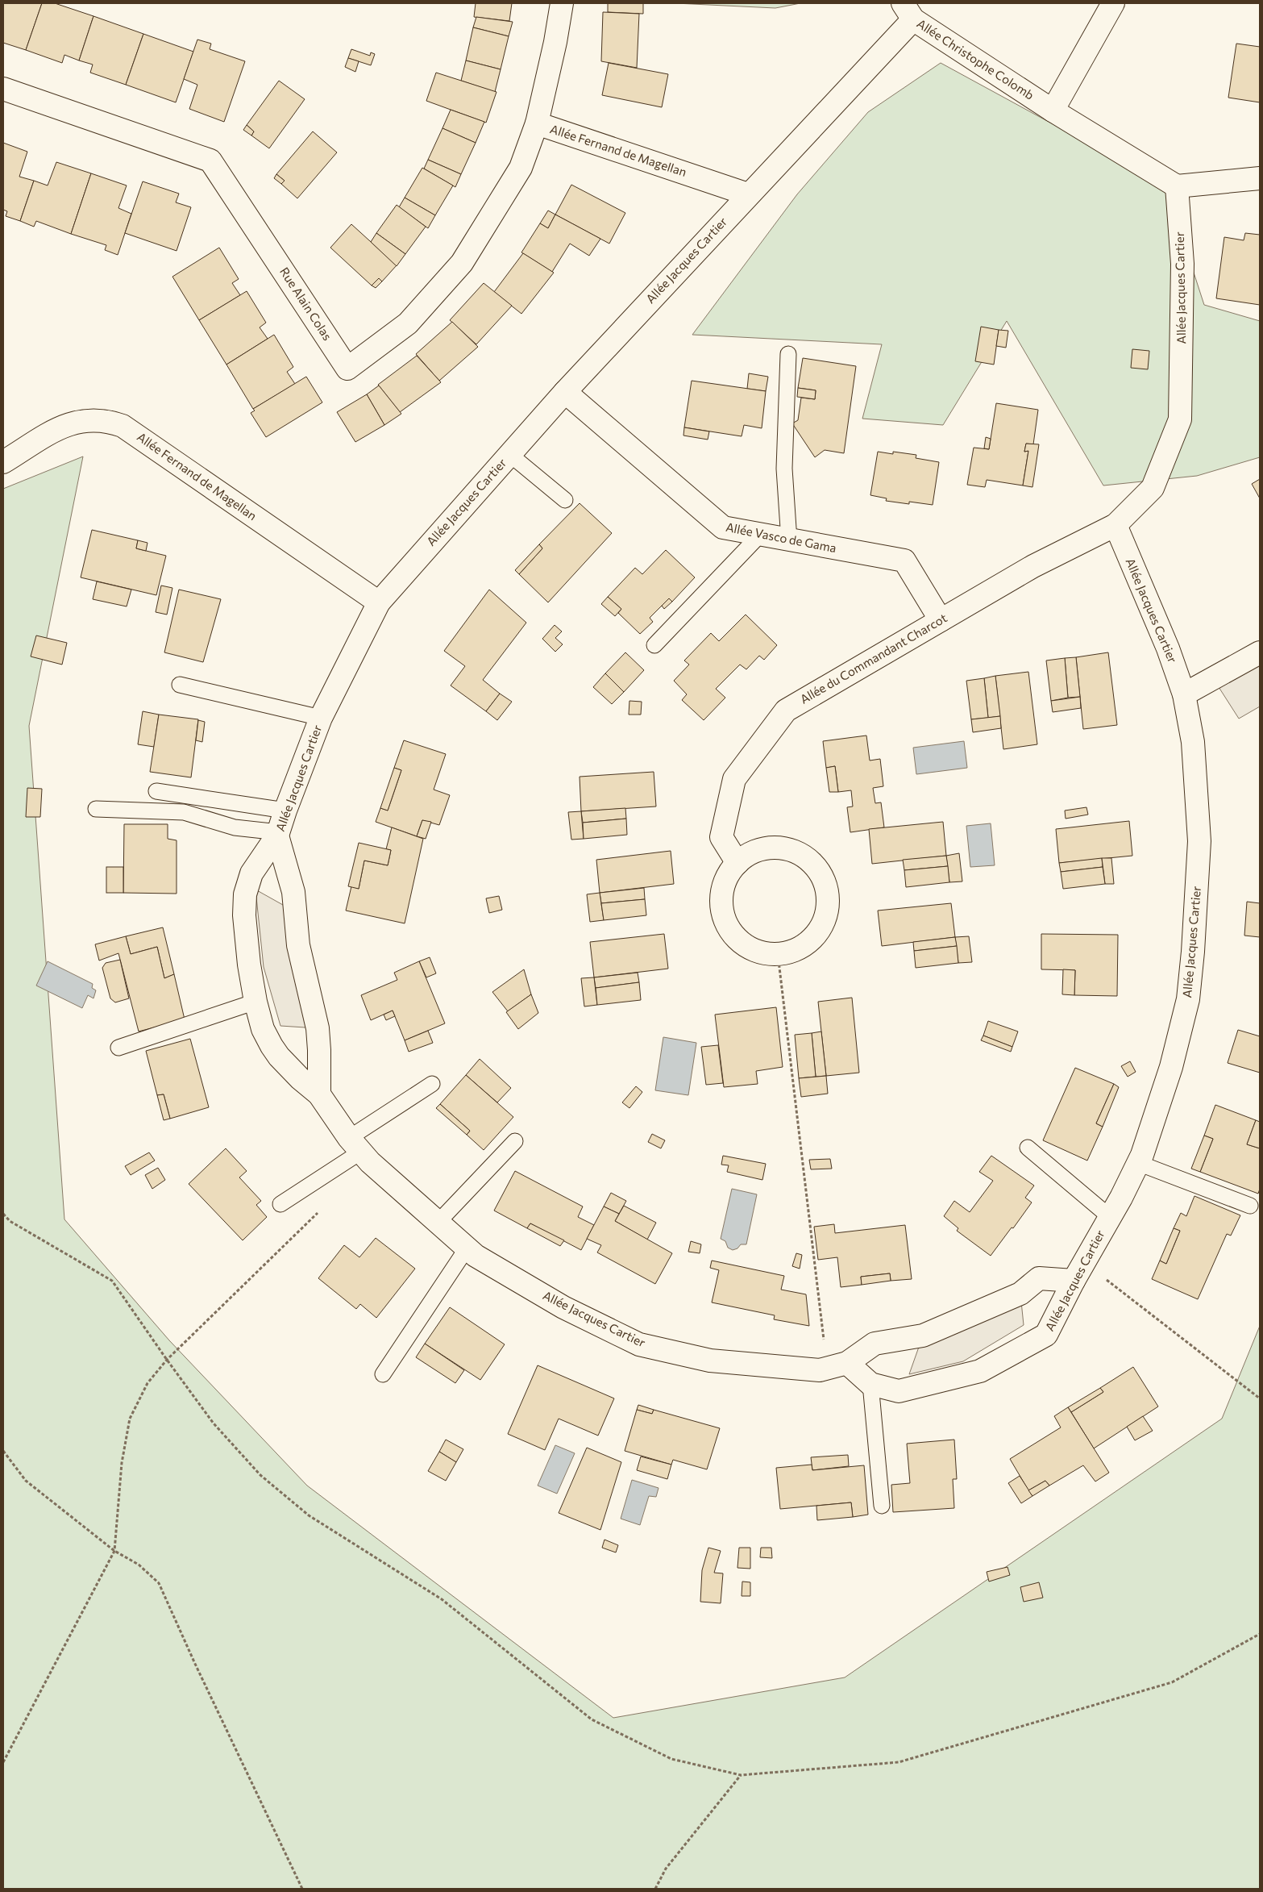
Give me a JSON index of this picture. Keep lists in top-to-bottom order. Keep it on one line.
{"streets":{"street":["Allée Christophe Colomb","Allée Fernand de Magellan","Allée Jacques Cartier","Rue Alain Colas","Allée Vasco de Gama","Allée du Commandant Charcot"]},"crossings":[["Allée Christophe Colomb","Allée Jacques Cartier"],["Allée Fernand de Magellan","Allée Jacques Cartier"],["Allée Fernand de Magellan","Rue Alain Colas"],["Allée Jacques Cartier","Allée Vasco de Gama"],["Allée Jacques Cartier","Allée du Commandant Charcot"],["Allée Vasco de Gama","Allée du Commandant Charcot"]]}
